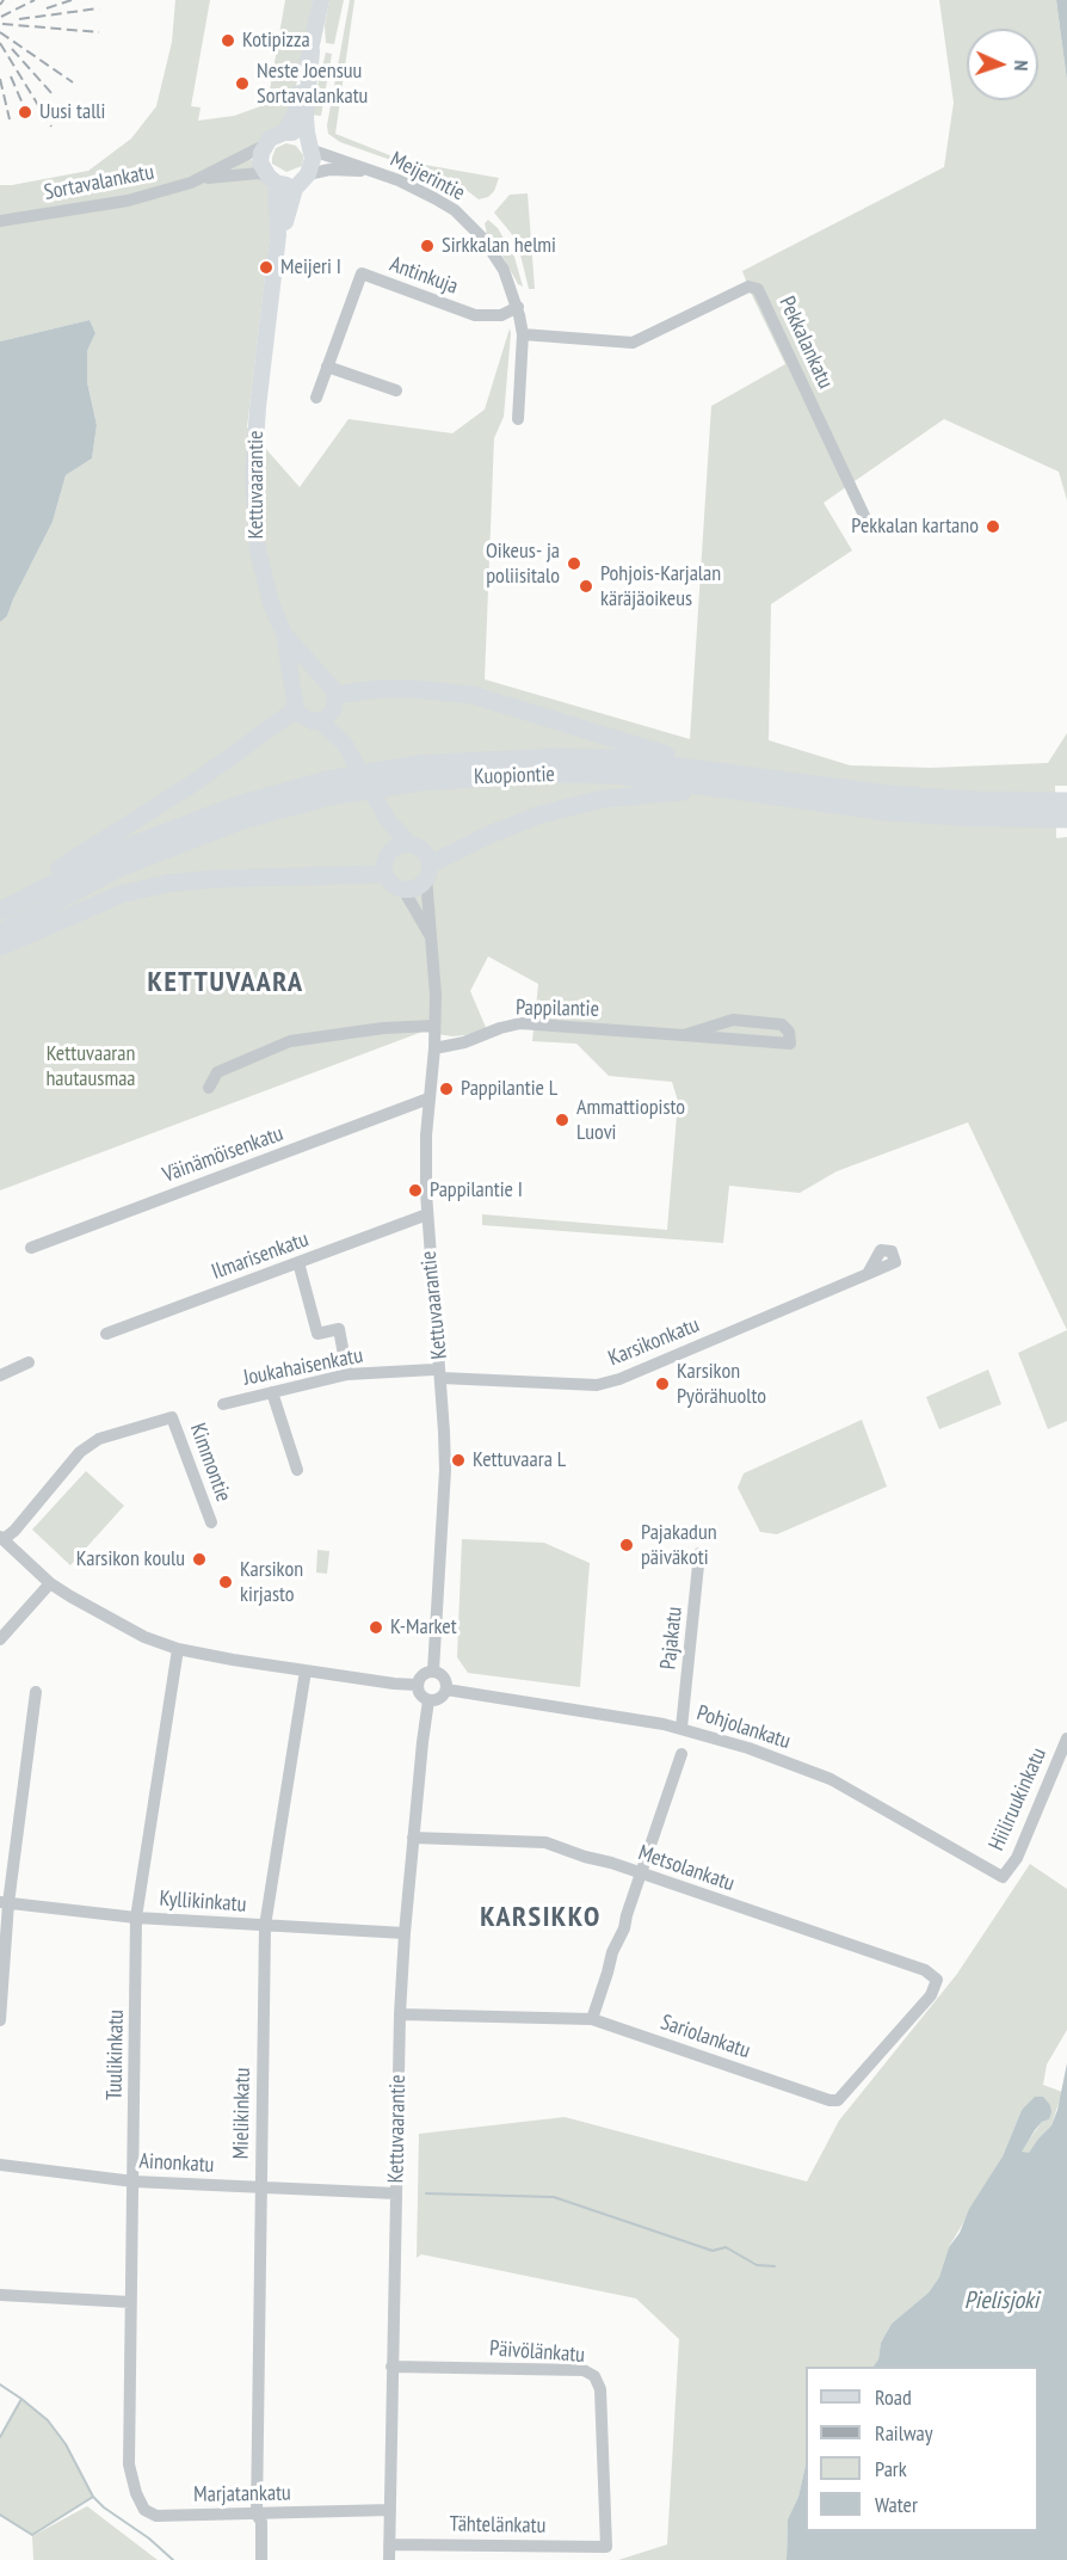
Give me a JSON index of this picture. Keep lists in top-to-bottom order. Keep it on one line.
{"streets":{"highway":["Kuopiontie"],"main road":["Kettuvaarantie"],"street":["Meijerintie","Sortavalankatu","Antinkuja","Pekkalankatu","Pappilantie","Väinämöisenkatu","Ilmarisenkatu","Karsikonkatu","Joukahaisenkatu","Kimmontie","Pajakatu","Pohjolankatu","Hiiliruukinkatu","Metsolankatu","Kyllikinkatu","Sariolankatu","Tuulikinkatu","Mielikinkatu","Ainonkatu","Päivölänkatu","Marjatankatu","Tähtelänkatu"]},"crossings":[["Meijerintie","Sortavalankatu"],["Meijerintie","Antinkuja"],["Meijerintie","Pekkalankatu"],["Meijerintie","Kettuvaarantie"],["Sortavalankatu","Kettuvaarantie"],["Kettuvaarantie","Pappilantie"],["Kettuvaarantie","Väinämöisenkatu"],["Kettuvaarantie","Ilmarisenkatu"],["Kettuvaarantie","Karsikonkatu"],["Kettuvaarantie","Joukahaisenkatu"],["Kettuvaarantie","Pohjolankatu"],["Kettuvaarantie","Metsolankatu"],["Kettuvaarantie","Kyllikinkatu"],["Kettuvaarantie","Sariolankatu"],["Kettuvaarantie","Ainonkatu"],["Kettuvaarantie","Päivölänkatu"],["Kettuvaarantie","Marjatankatu"],["Kettuvaarantie","Tähtelänkatu"],["Karsikonkatu","Joukahaisenkatu"],["Pajakatu","Pohjolankatu"],["Pohjolankatu","Hiiliruukinkatu"],["Metsolankatu","Sariolankatu"],["Kyllikinkatu","Tuulikinkatu"],["Kyllikinkatu","Mielikinkatu"],["Tuulikinkatu","Ainonkatu"],["Tuulikinkatu","Marjatankatu"],["Mielikinkatu","Ainonkatu"],["Mielikinkatu","Marjatankatu"],["Päivölänkatu","Tähtelänkatu"]],"districts":["KETTUVAARA","KARSIKKO"],"water":["Pielisjoki"],"parks":["Kettuvaaran hautausmaa"],"places":["Kotipizza","Neste Joensuu Sortavalankatu","Uusi talli","Sirkkalan helmi","Meijeri I","Pekkalan kartano","Oikeus- ja poliisitalo","Pohjois-Karjalan käräjäoikeus","Pappilantie L","Ammattiopisto Luovi","Pappilantie I","Karsikon Pyörähuolto","Kettuvaara L","Pajakadun päiväkoti","Karsikon koulu","Karsikon kirjasto","K-Market"],"legend":["Road","Railway","Park","Water"],"north":"right"}
